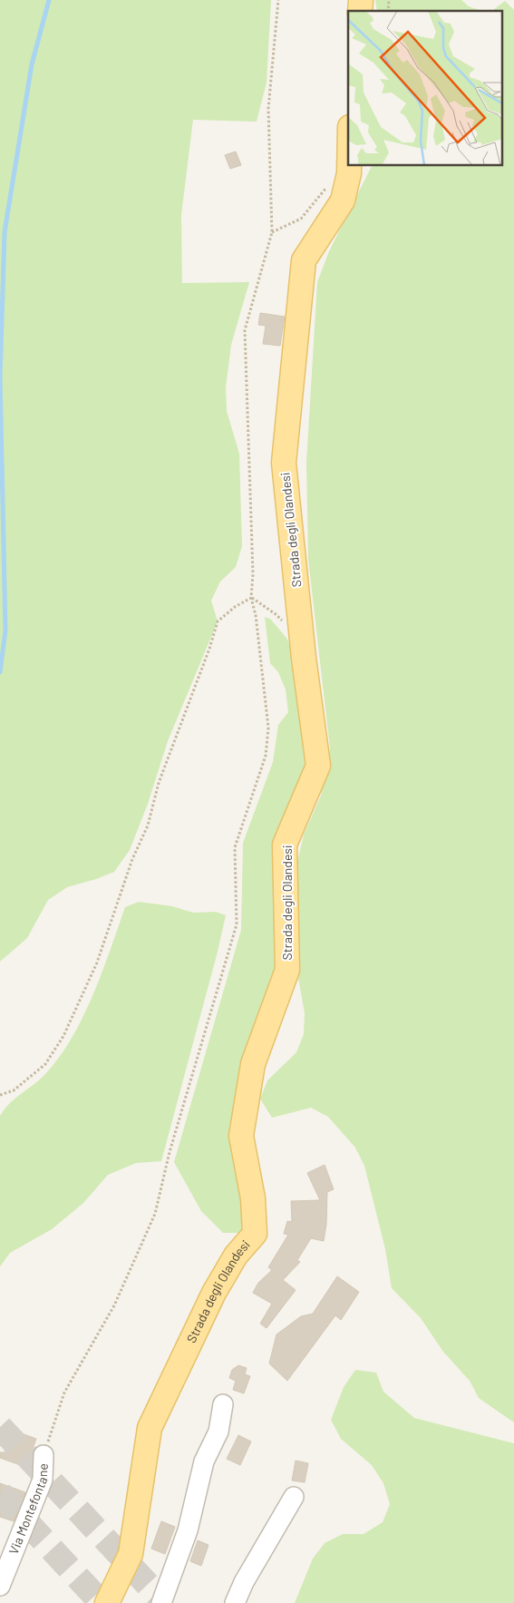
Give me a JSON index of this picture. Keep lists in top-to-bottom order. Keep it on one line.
{"streets":{"main road":["Strada degli Olandesi"],"street":["Via Montefontane"]}}
